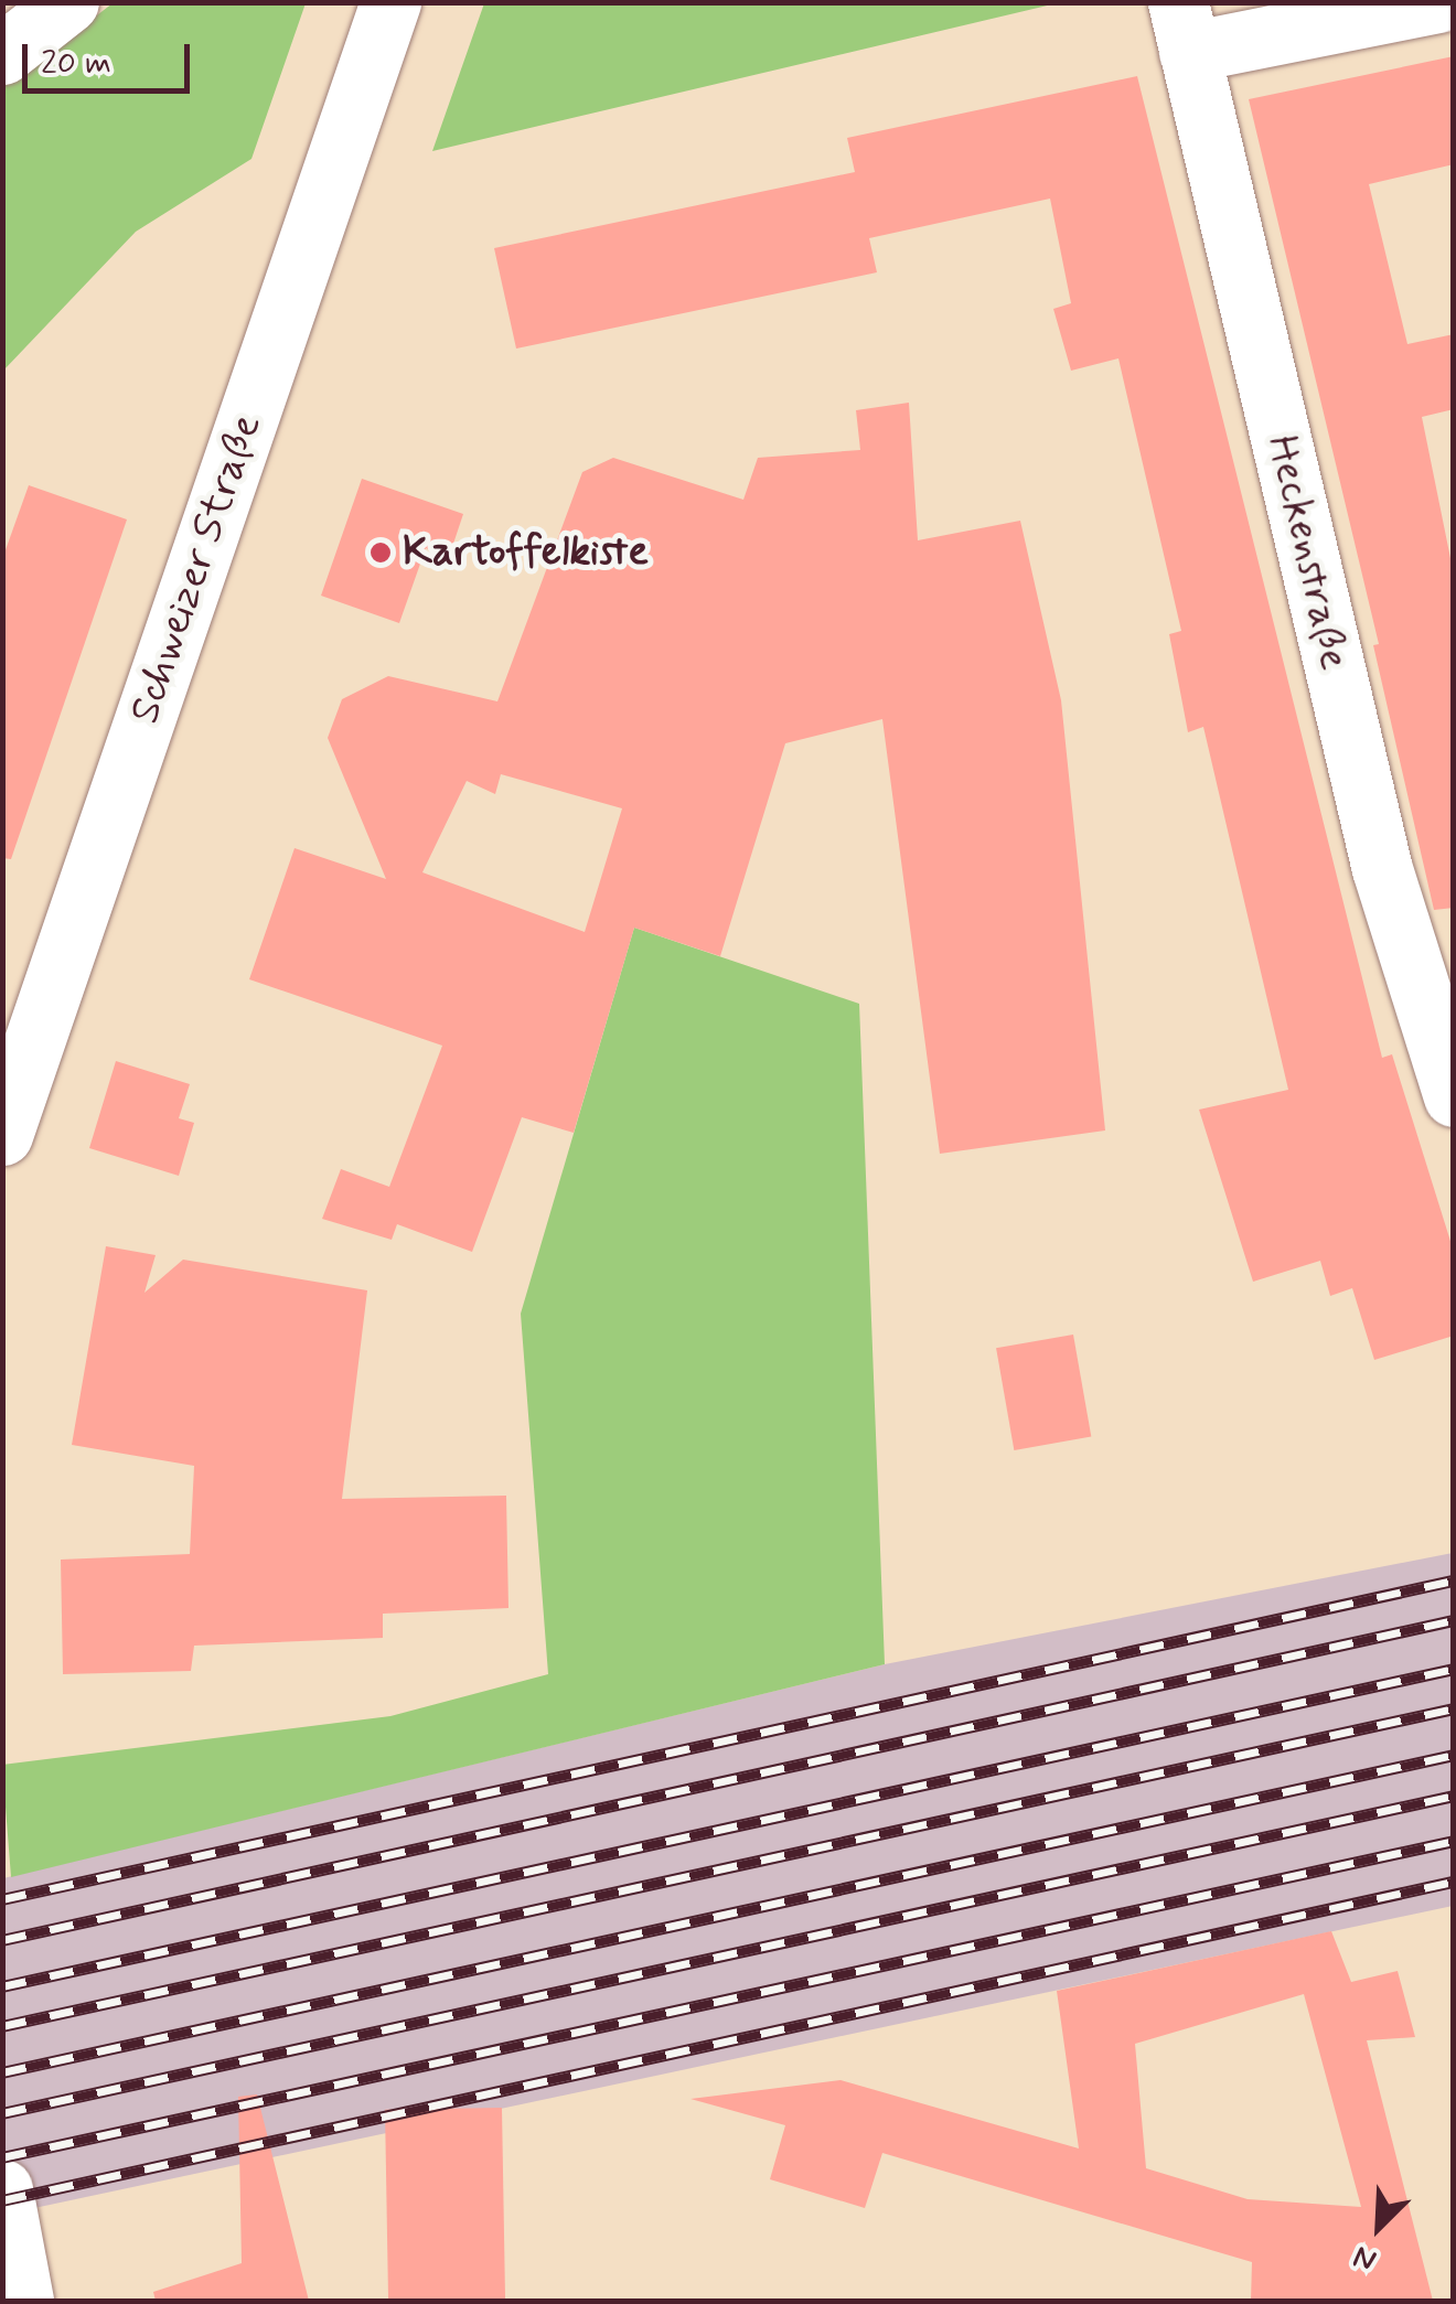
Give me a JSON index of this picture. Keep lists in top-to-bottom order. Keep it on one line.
{"streets":{"street":["Heckenstraße","Schweizer Straße"]},"places":["Kartoffelkiste"],"scale_bar":"20 m","north":"bottom left"}
